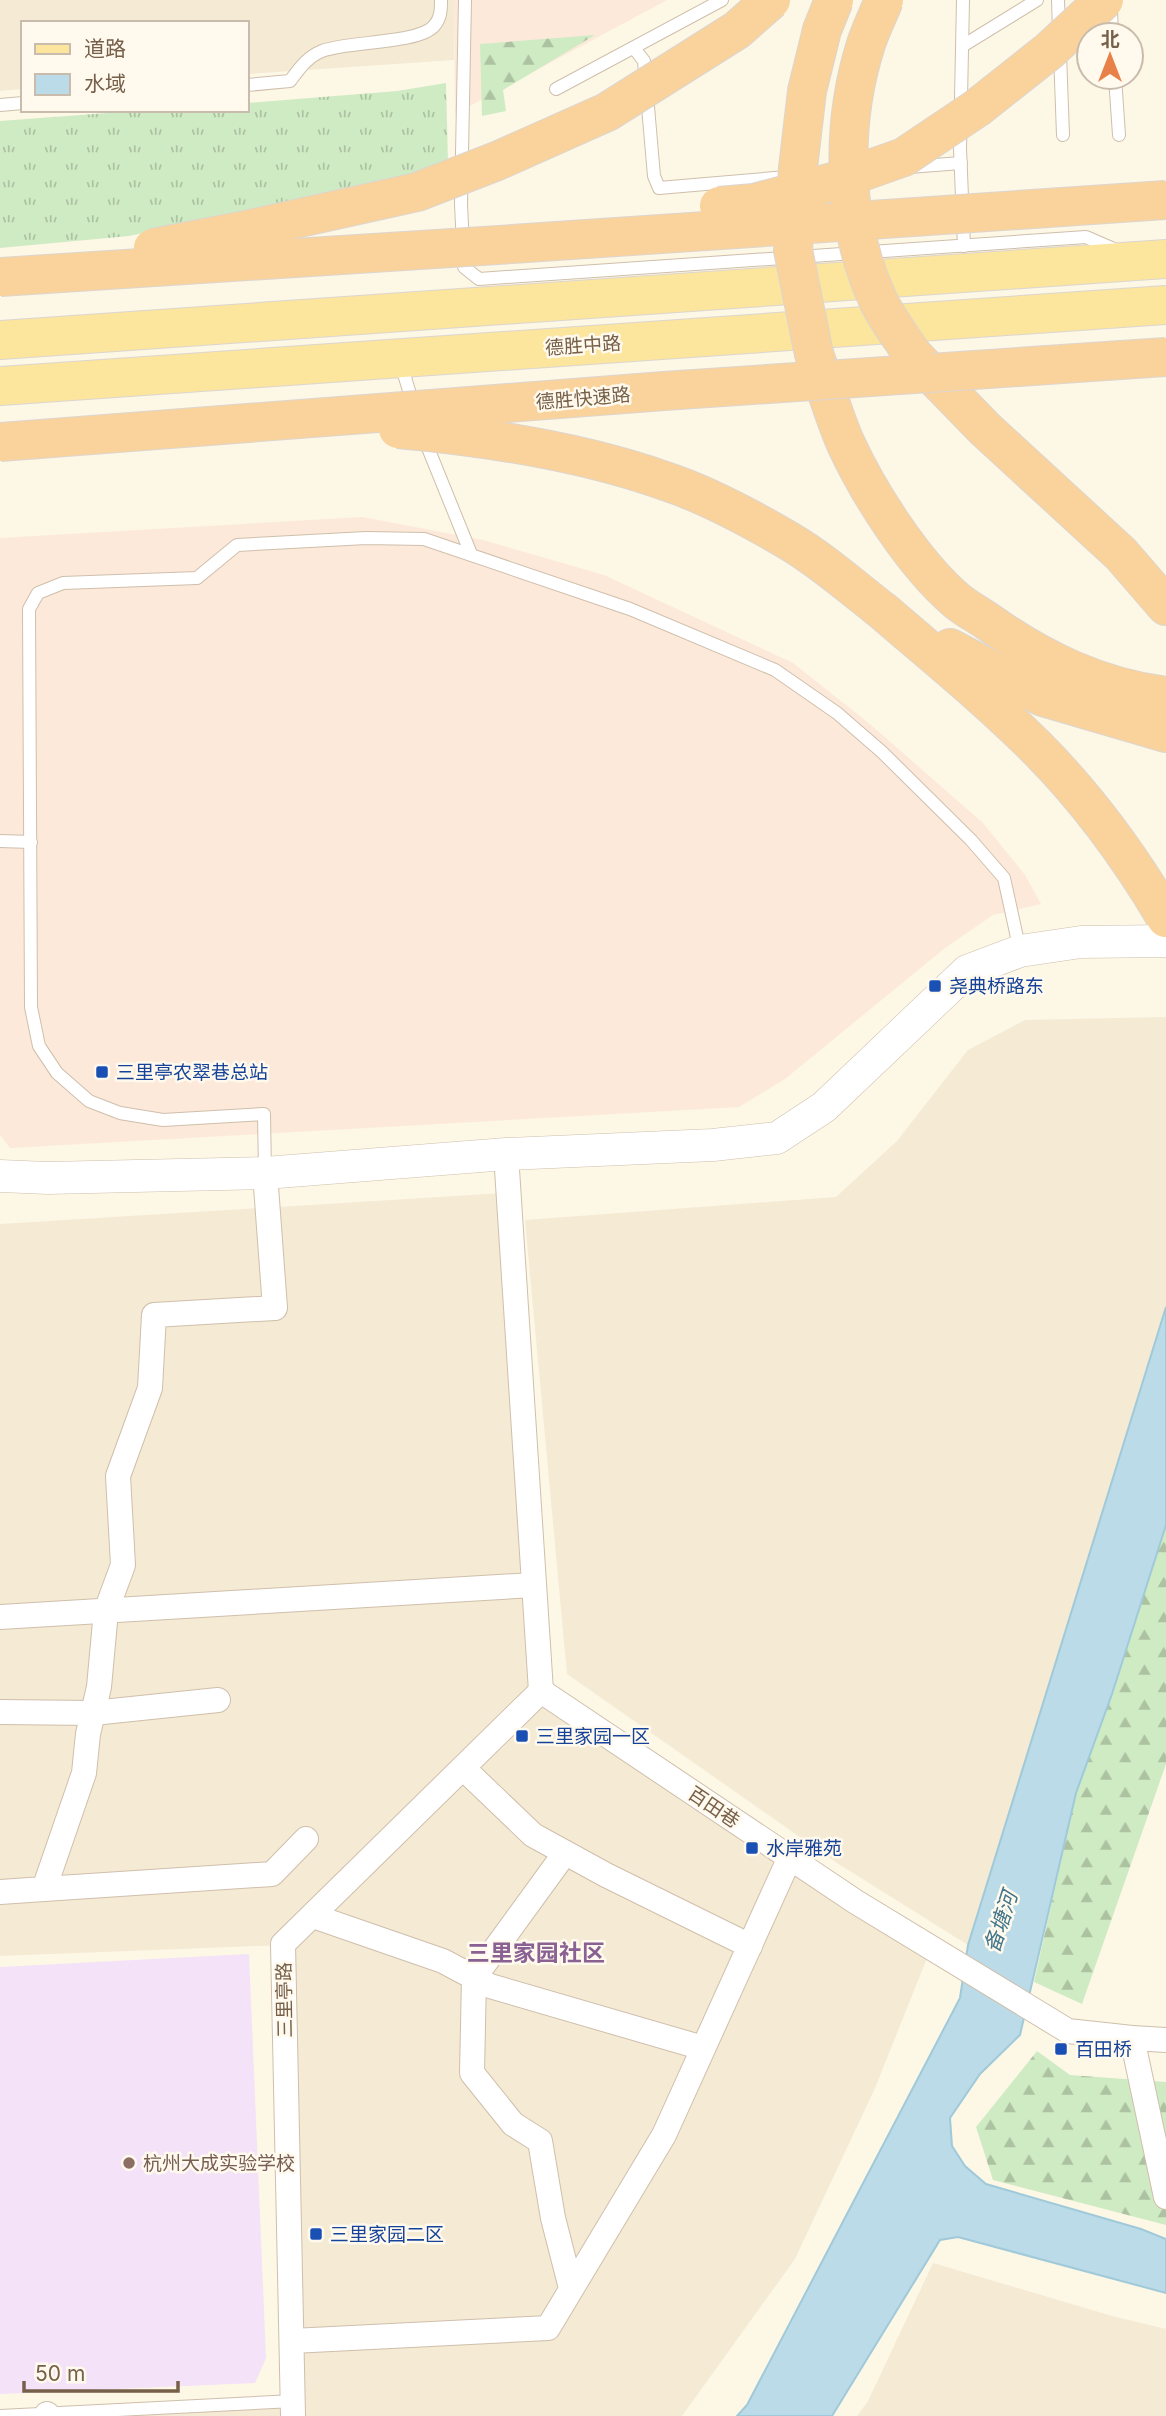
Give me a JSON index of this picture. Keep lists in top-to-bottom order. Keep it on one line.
{"streets":{"highway":["德胜快速路"],"main road":["德胜中路"],"street":["百田巷","三里亭路"]},"crossings":[["百田巷","三里亭路"]],"districts":["三里家园社区"],"water":["备塘河"],"places":{"transit":["尧典桥路东","三里亭农翠巷总站","三里家园一区","水岸雅苑","百田桥","三里家园二区"],"other":["杭州大成实验学校"]},"legend":["道路","水域"],"scale_bar":"50 m","north":"top"}
